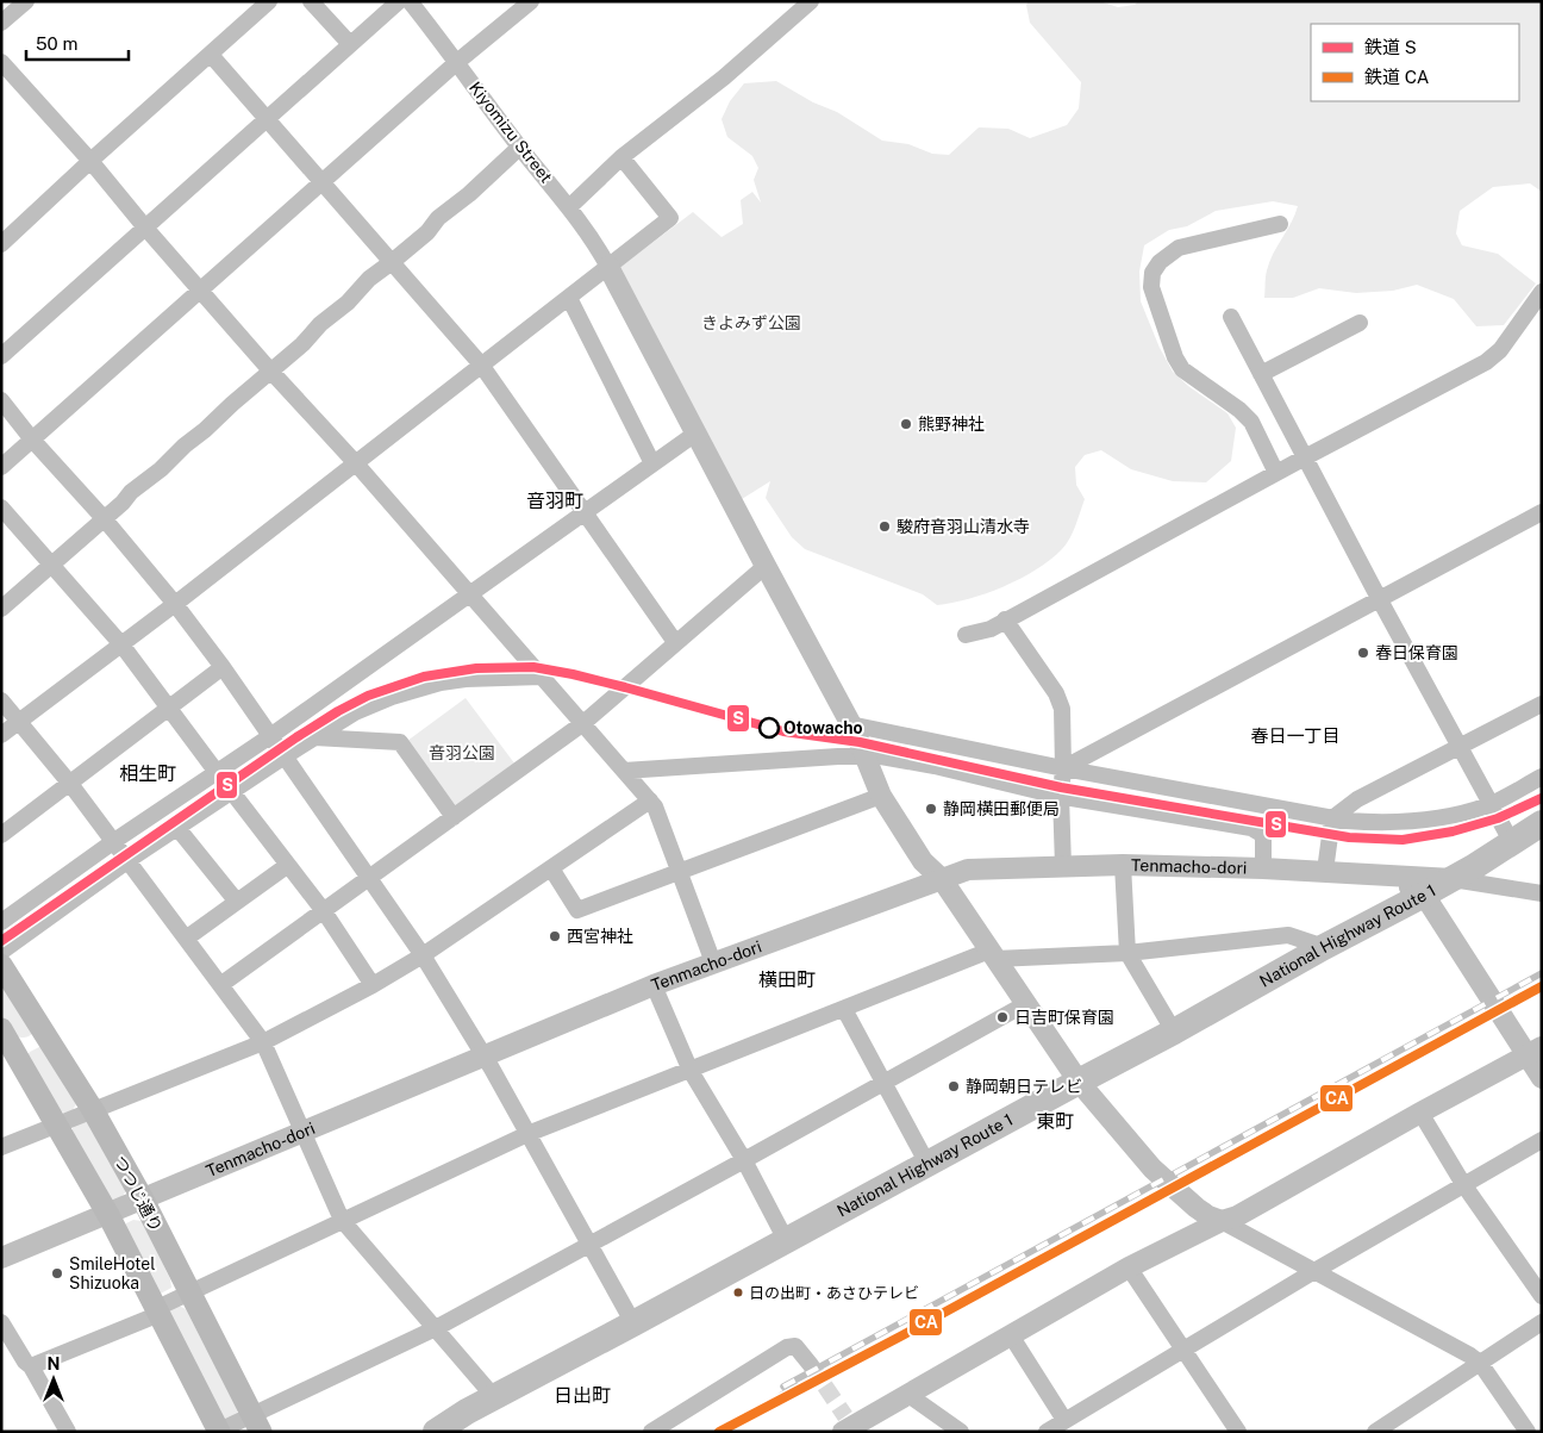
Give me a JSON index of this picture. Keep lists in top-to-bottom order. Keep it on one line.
{"streets":{"highway":["National Highway Route 1"],"main road":["つつじ通り"],"street":["Kiyomizu Street","Tenmacho-dori"]},"crossings":[["Tenmacho-dori","National Highway Route 1"],["Tenmacho-dori","つつじ通り"]],"districts":["音羽町","春日一丁目","相生町","横田町","東町","日出町"],"parks":["きよみず公園","音羽公園"],"places":["熊野神社","駿府音羽山清水寺","春日保育園","Otowacho","静岡横田郵便局","西宮神社","日吉町保育園","静岡朝日テレビ","SmileHotel Shizuoka","日の出町・あさひテレビ"],"lines":["rail line S","rail line CA"],"legend":["鉄道 S","鉄道 CA"],"scale_bar":"50 m","north":"top"}
